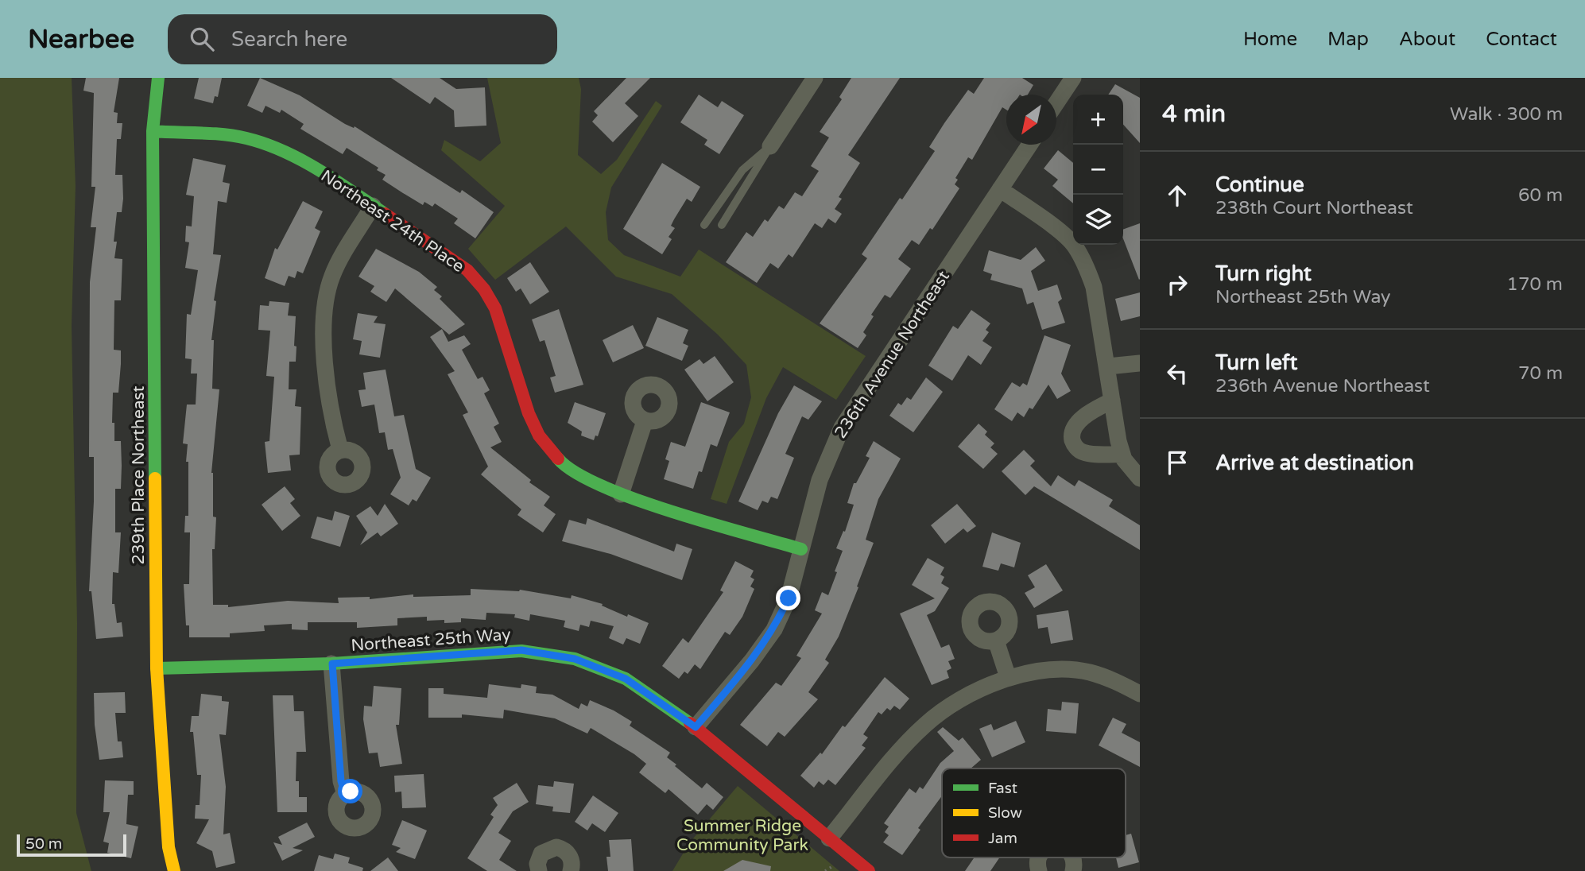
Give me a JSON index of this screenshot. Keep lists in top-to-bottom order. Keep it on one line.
{"streets":{"street":["Northeast 24th Place","236th Avenue Northeast","239th Place Northeast","Northeast 25th Way"]},"crossings":[["Northeast 24th Place","236th Avenue Northeast"],["Northeast 24th Place","239th Place Northeast"],["236th Avenue Northeast","Northeast 25th Way"],["239th Place Northeast","Northeast 25th Way"]],"parks":["Summer Ridge Community Park"],"legend":["Fast","Slow","Jam"],"scale_bar":"50 m","north":"bottom left","page":{"header":"Nearbee","search":"Search here","nav":["Home","Map","About","Contact"],"heading":["4 min","Walk · 300 m"],"map_buttons":["+","−"],"list":[["Continue","238th Court Northeast","60 m"],["Turn right","Northeast 25th Way","170 m"],["Turn left","236th Avenue Northeast","70 m"],"Arrive at destination"],"scale":"50 m"}}
